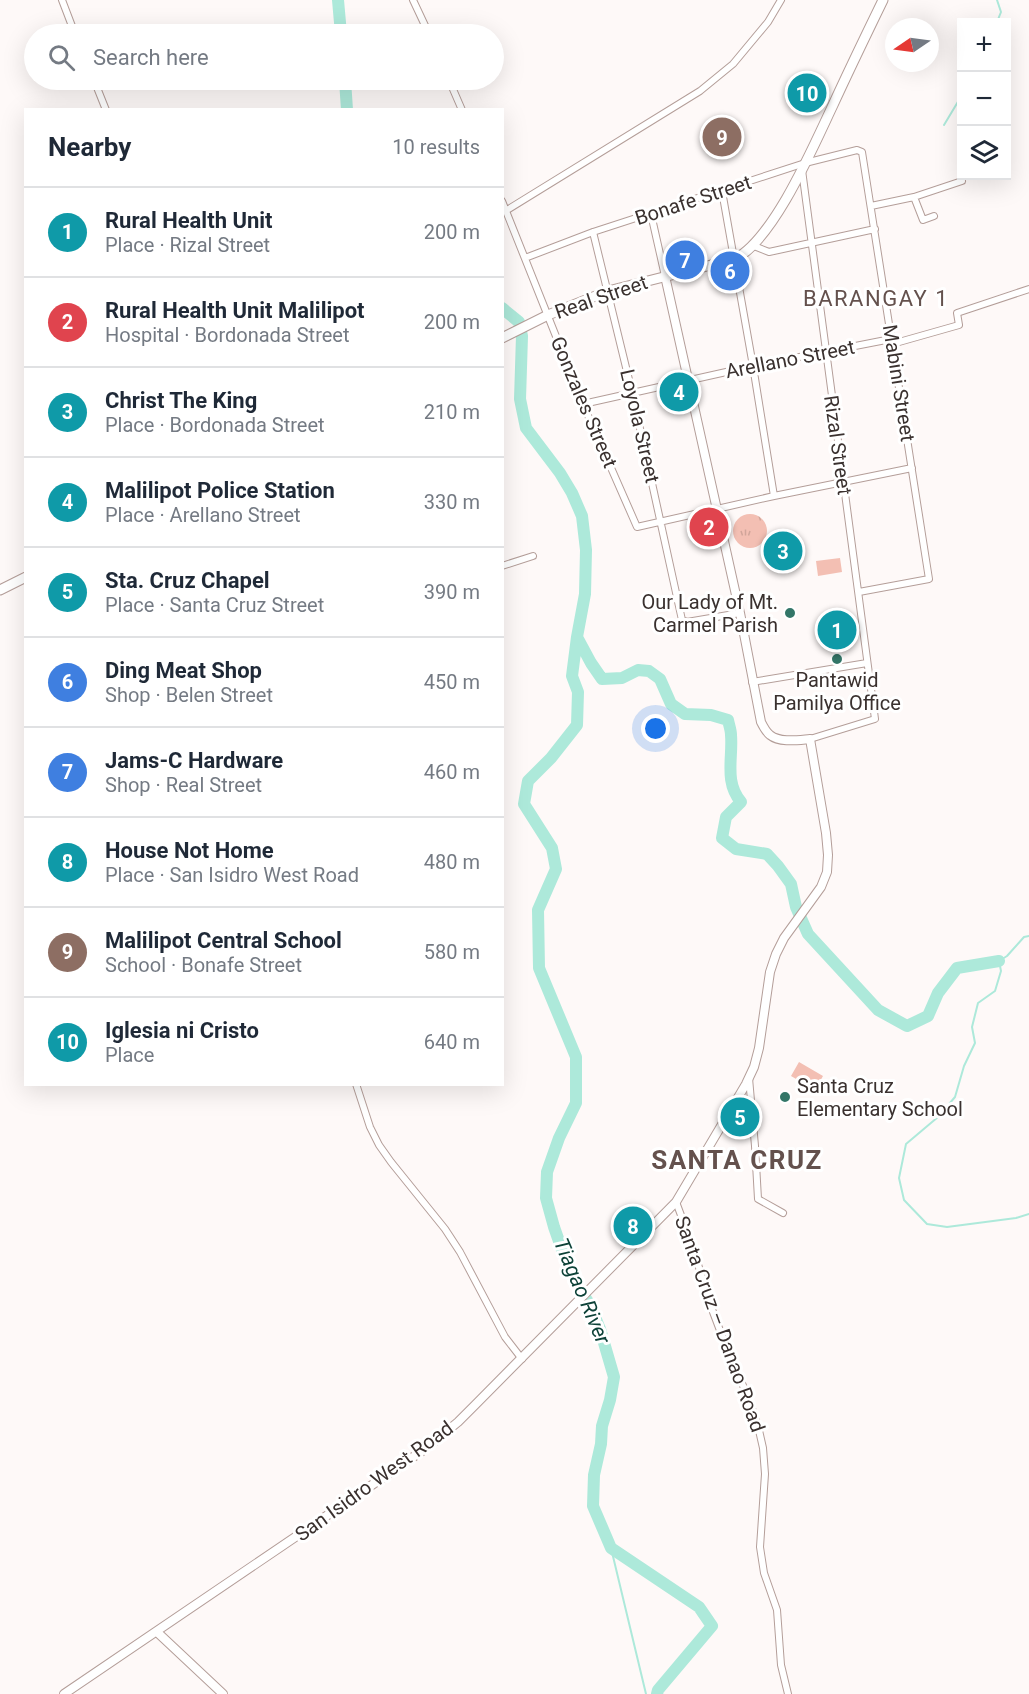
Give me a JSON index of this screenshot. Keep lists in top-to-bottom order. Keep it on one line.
{"streets":{"main road":["Real Street"],"street":["Bonafe Street","Arellano Street","Mabini Street","Gonzales Street","Loyola Street","Rizal Street","Santa Cruz – Danao Road","San Isidro West Road"]},"crossings":[["Bonafe Street","Real Street"],["Bonafe Street","Mabini Street"],["Bonafe Street","Gonzales Street"],["Bonafe Street","Loyola Street"],["Bonafe Street","Rizal Street"],["Real Street","Gonzales Street"],["Real Street","Loyola Street"],["Real Street","Rizal Street"],["Arellano Street","Mabini Street"],["Arellano Street","Gonzales Street"],["Arellano Street","Loyola Street"],["Arellano Street","Rizal Street"],["Mabini Street","Rizal Street"],["Gonzales Street","Loyola Street"],["Rizal Street","San Isidro West Road"],["Santa Cruz – Danao Road","San Isidro West Road"]],"districts":["BARANGAY 1","SANTA CRUZ"],"water":["Tiagao River"],"places":["Our Lady of Mt. Carmel Parish","Pantawid Pamilya Office","Santa Cruz Elementary School"],"north":"left","page":{"map_buttons":["+","−"],"search":"Search here","pins":["10","9","7","6","4","2","3","1","5","8"],"heading":["Nearby","10 results"],"list":[{"mark":"1","name":"Rural Health Unit","note":"Place · Rizal Street","value":"200 m"},{"mark":"2","name":"Rural Health Unit Malilipot","note":"Hospital · Bordonada Street","value":"200 m"},{"mark":"3","name":"Christ The King","note":"Place · Bordonada Street","value":"210 m"},{"mark":"4","name":"Malilipot Police Station","note":"Place · Arellano Street","value":"330 m"},{"mark":"5","name":"Sta. Cruz Chapel","note":"Place · Santa Cruz Street","value":"390 m"},{"mark":"6","name":"Ding Meat Shop","note":"Shop · Belen Street","value":"450 m"},{"mark":"7","name":"Jams-C Hardware","note":"Shop · Real Street","value":"460 m"},{"mark":"8","name":"House Not Home","note":"Place · San Isidro West Road","value":"480 m"},{"mark":"9","name":"Malilipot Central School","note":"School · Bonafe Street","value":"580 m"},{"mark":"10","name":"Iglesia ni Cristo","note":"Place","value":"640 m"}]}}
